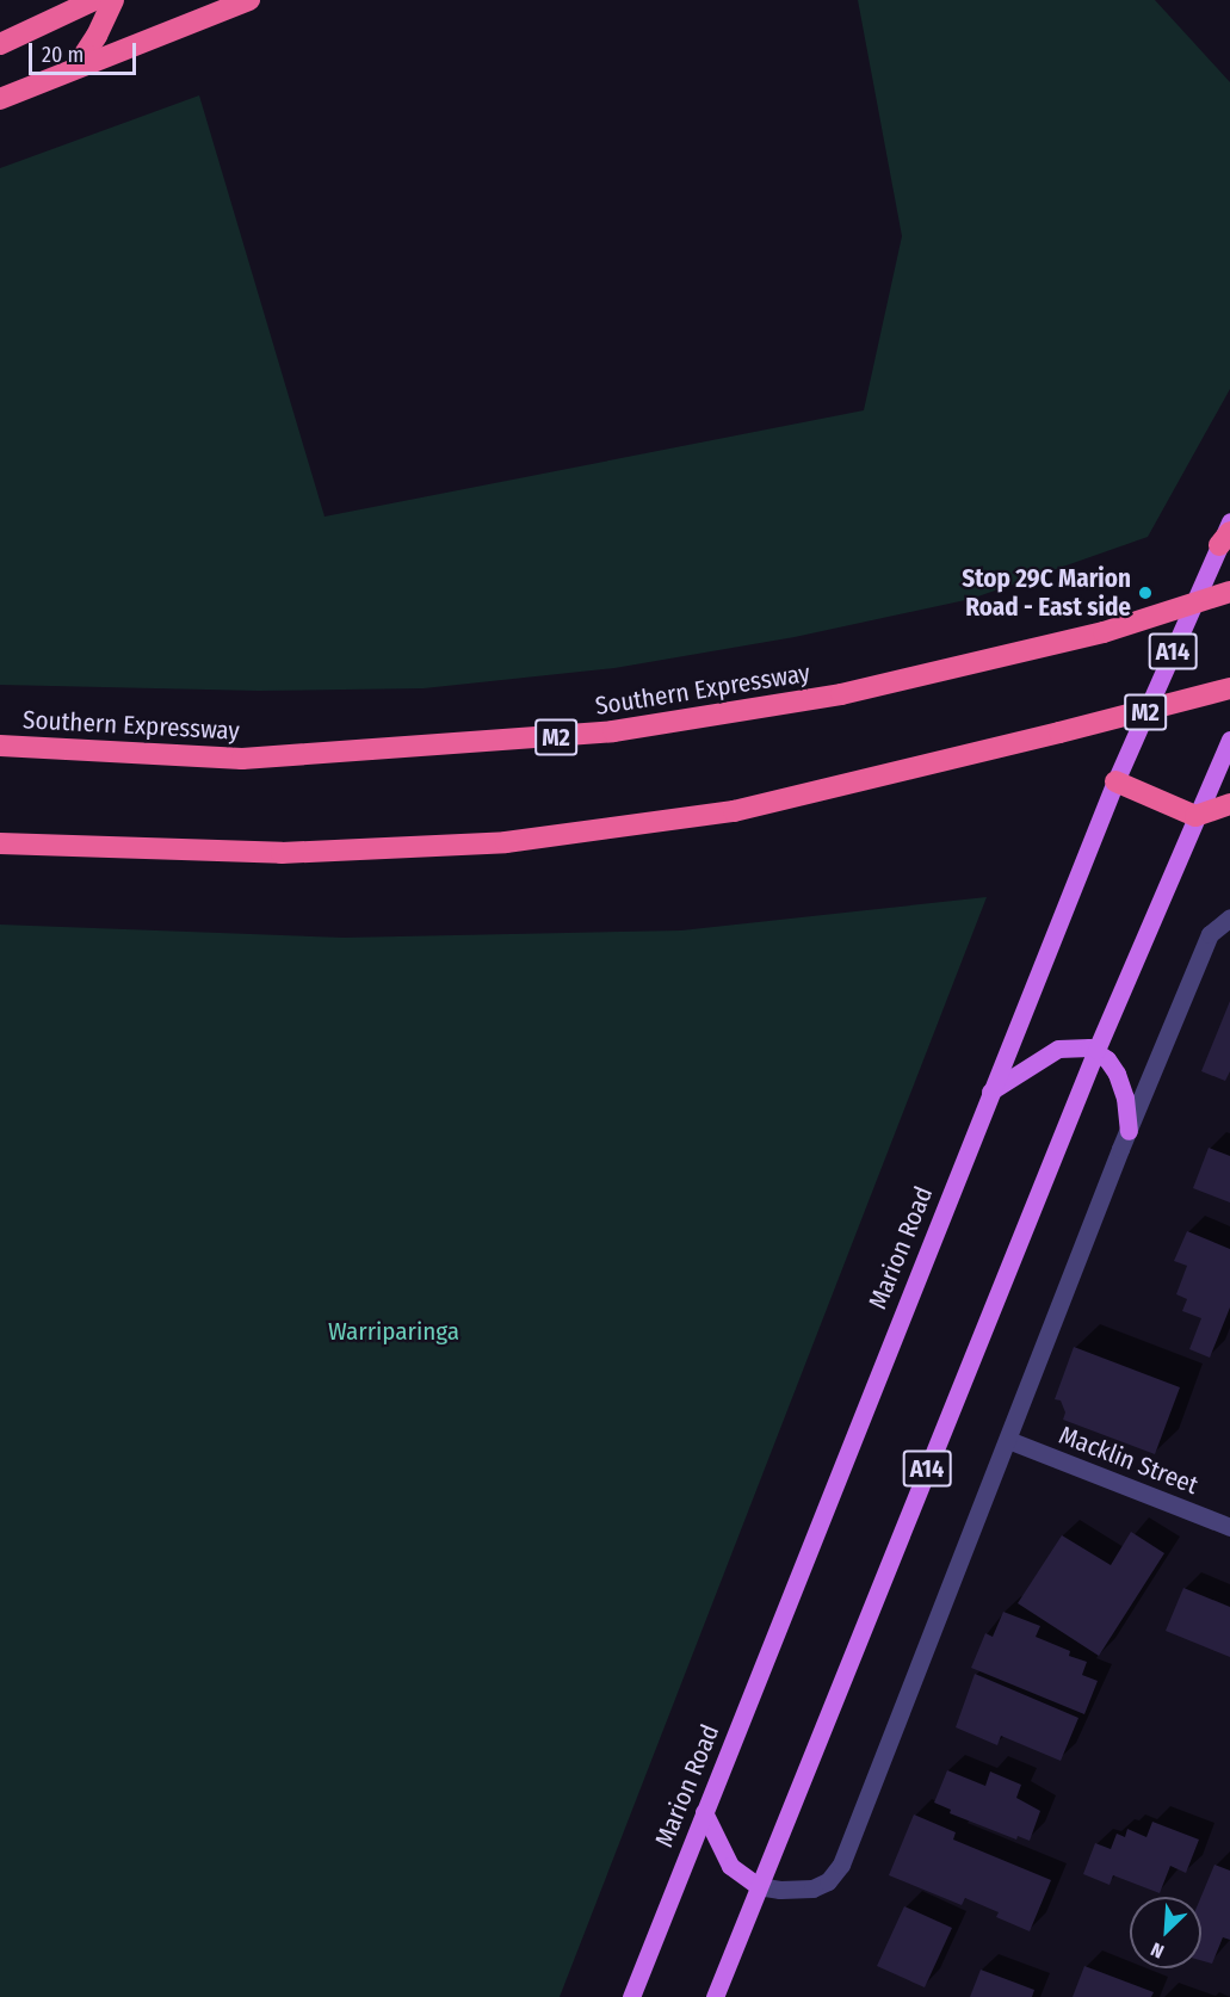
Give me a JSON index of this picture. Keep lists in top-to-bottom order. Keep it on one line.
{"streets":{"highway":["Southern Expressway","M2"],"main road":["A14","Marion Road"],"street":["Macklin Street"]},"parks":["Warriparinga"],"places":["Stop 29C Marion Road - East side"],"scale_bar":"20 m","north":"bottom left"}
